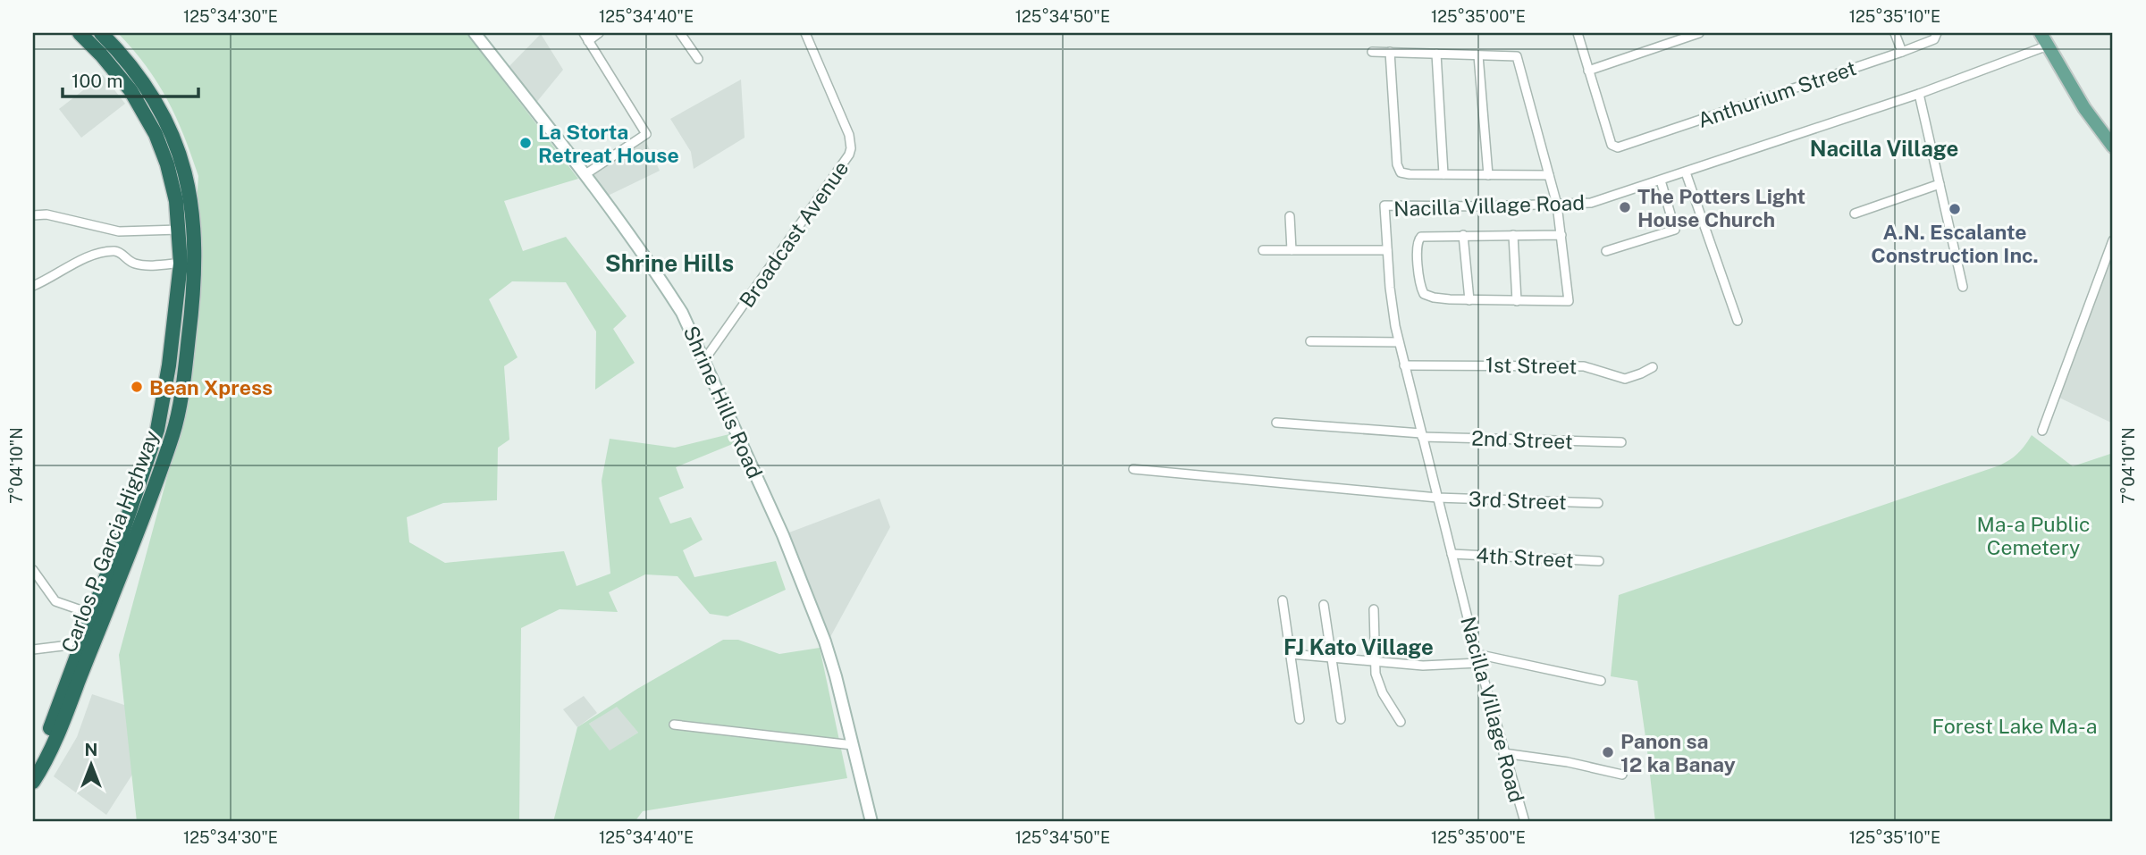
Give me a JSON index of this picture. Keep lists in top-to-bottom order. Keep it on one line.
{"streets":{"highway":["Carlos P. Garcia Highway"],"street":["Anthurium Street","Nacilla Village Road","Broadcast Avenue","1st Street","Shrine Hills Road","2nd Street","3rd Street","4th Street"]},"crossings":[["Nacilla Village Road","1st Street"],["Nacilla Village Road","2nd Street"],["Nacilla Village Road","3rd Street"],["Nacilla Village Road","4th Street"],["Broadcast Avenue","Shrine Hills Road"]],"districts":["Nacilla Village","Shrine Hills","FJ Kato Village"],"parks":["Ma-a Public Cemetery","Forest Lake Ma-a"],"places":["La Storta Retreat House","The Potters Light House Church","A.N. Escalante Construction Inc.","Bean Xpress","Panon sa 12 ka Banay"],"scale_bar":"100 m","north":"top","coordinates":["125°34'30\"E","125°34'40\"E","125°34'50\"E","125°35'00\"E","125°35'10\"E","7°04'10\"N"]}
